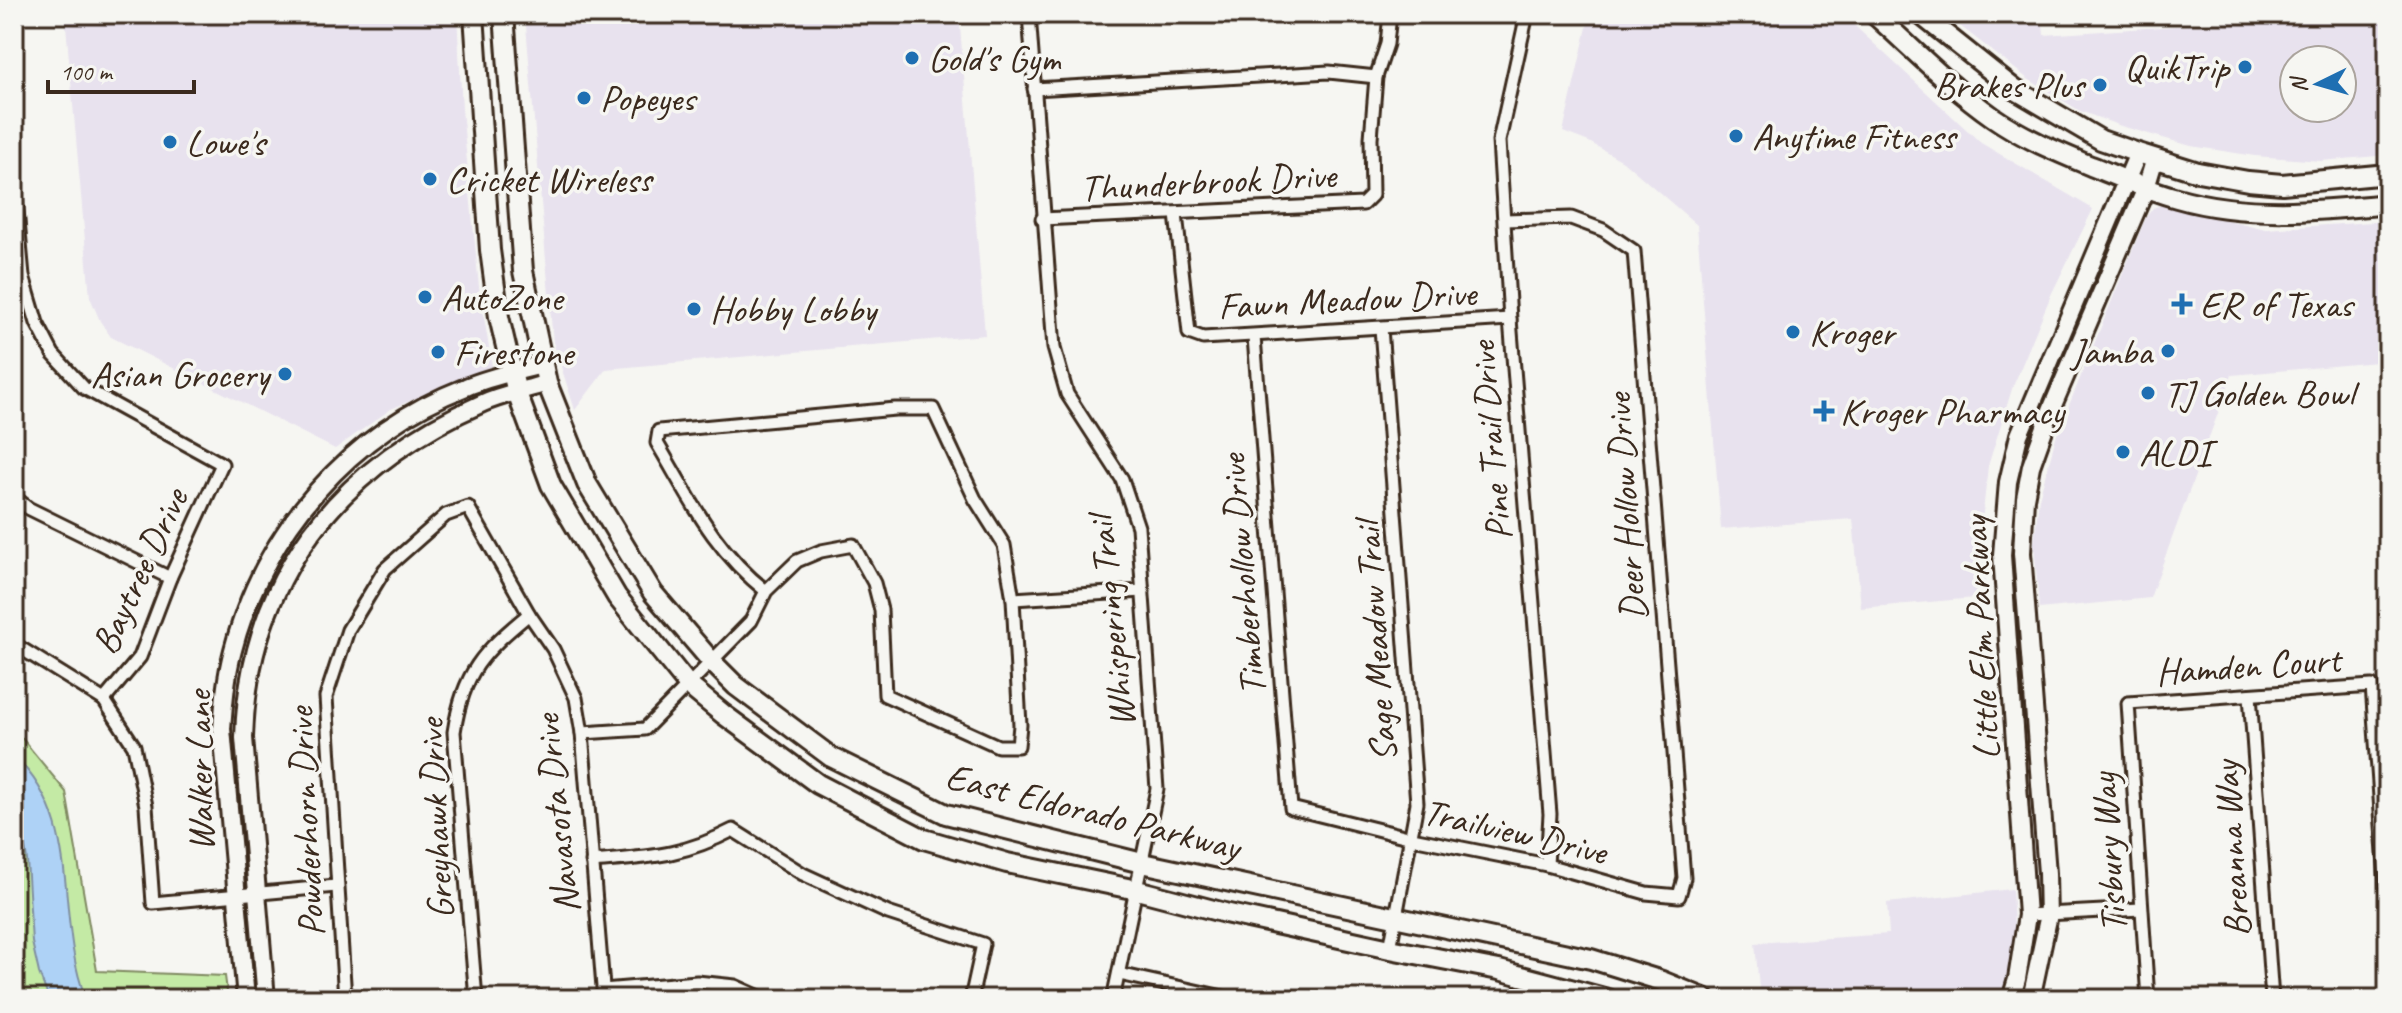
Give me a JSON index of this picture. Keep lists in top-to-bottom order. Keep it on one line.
{"streets":{"main road":["Little Elm Parkway","Walker Lane","East Eldorado Parkway"],"street":["Thunderbrook Drive","Fawn Meadow Drive","Pine Trail Drive","Deer Hollow Drive","Baytree Drive","Timberhollow Drive","Whispering Trail","Sage Meadow Trail","Hamden Court","Navasota Drive","Greyhawk Drive","Powderhorn Drive","Trailview Drive","Breanna Way","Tisbury Way"]},"crossings":[["Thunderbrook Drive","Fawn Meadow Drive"],["Thunderbrook Drive","Whispering Trail"],["Fawn Meadow Drive","Pine Trail Drive"],["Fawn Meadow Drive","Timberhollow Drive"],["Fawn Meadow Drive","Sage Meadow Trail"],["Pine Trail Drive","Deer Hollow Drive"],["Pine Trail Drive","Trailview Drive"],["Deer Hollow Drive","Trailview Drive"],["Timberhollow Drive","Trailview Drive"],["Whispering Trail","East Eldorado Parkway"],["Sage Meadow Trail","East Eldorado Parkway"],["Sage Meadow Trail","Trailview Drive"],["Hamden Court","Breanna Way"],["Hamden Court","Tisbury Way"],["Walker Lane","East Eldorado Parkway"],["Navasota Drive","Greyhawk Drive"],["Navasota Drive","Powderhorn Drive"]],"places":{"other":["Gold's Gym","QuikTrip","Brakes Plus","Popeyes","Anytime Fitness","Lowe's","Cricket Wireless","AutoZone","Hobby Lobby","Kroger","Jamba","Firestone","Asian Grocery","TJ Golden Bowl","ALDI"],"health":["ER of Texas","Kroger Pharmacy"]},"scale_bar":"100 m","north":"left"}
